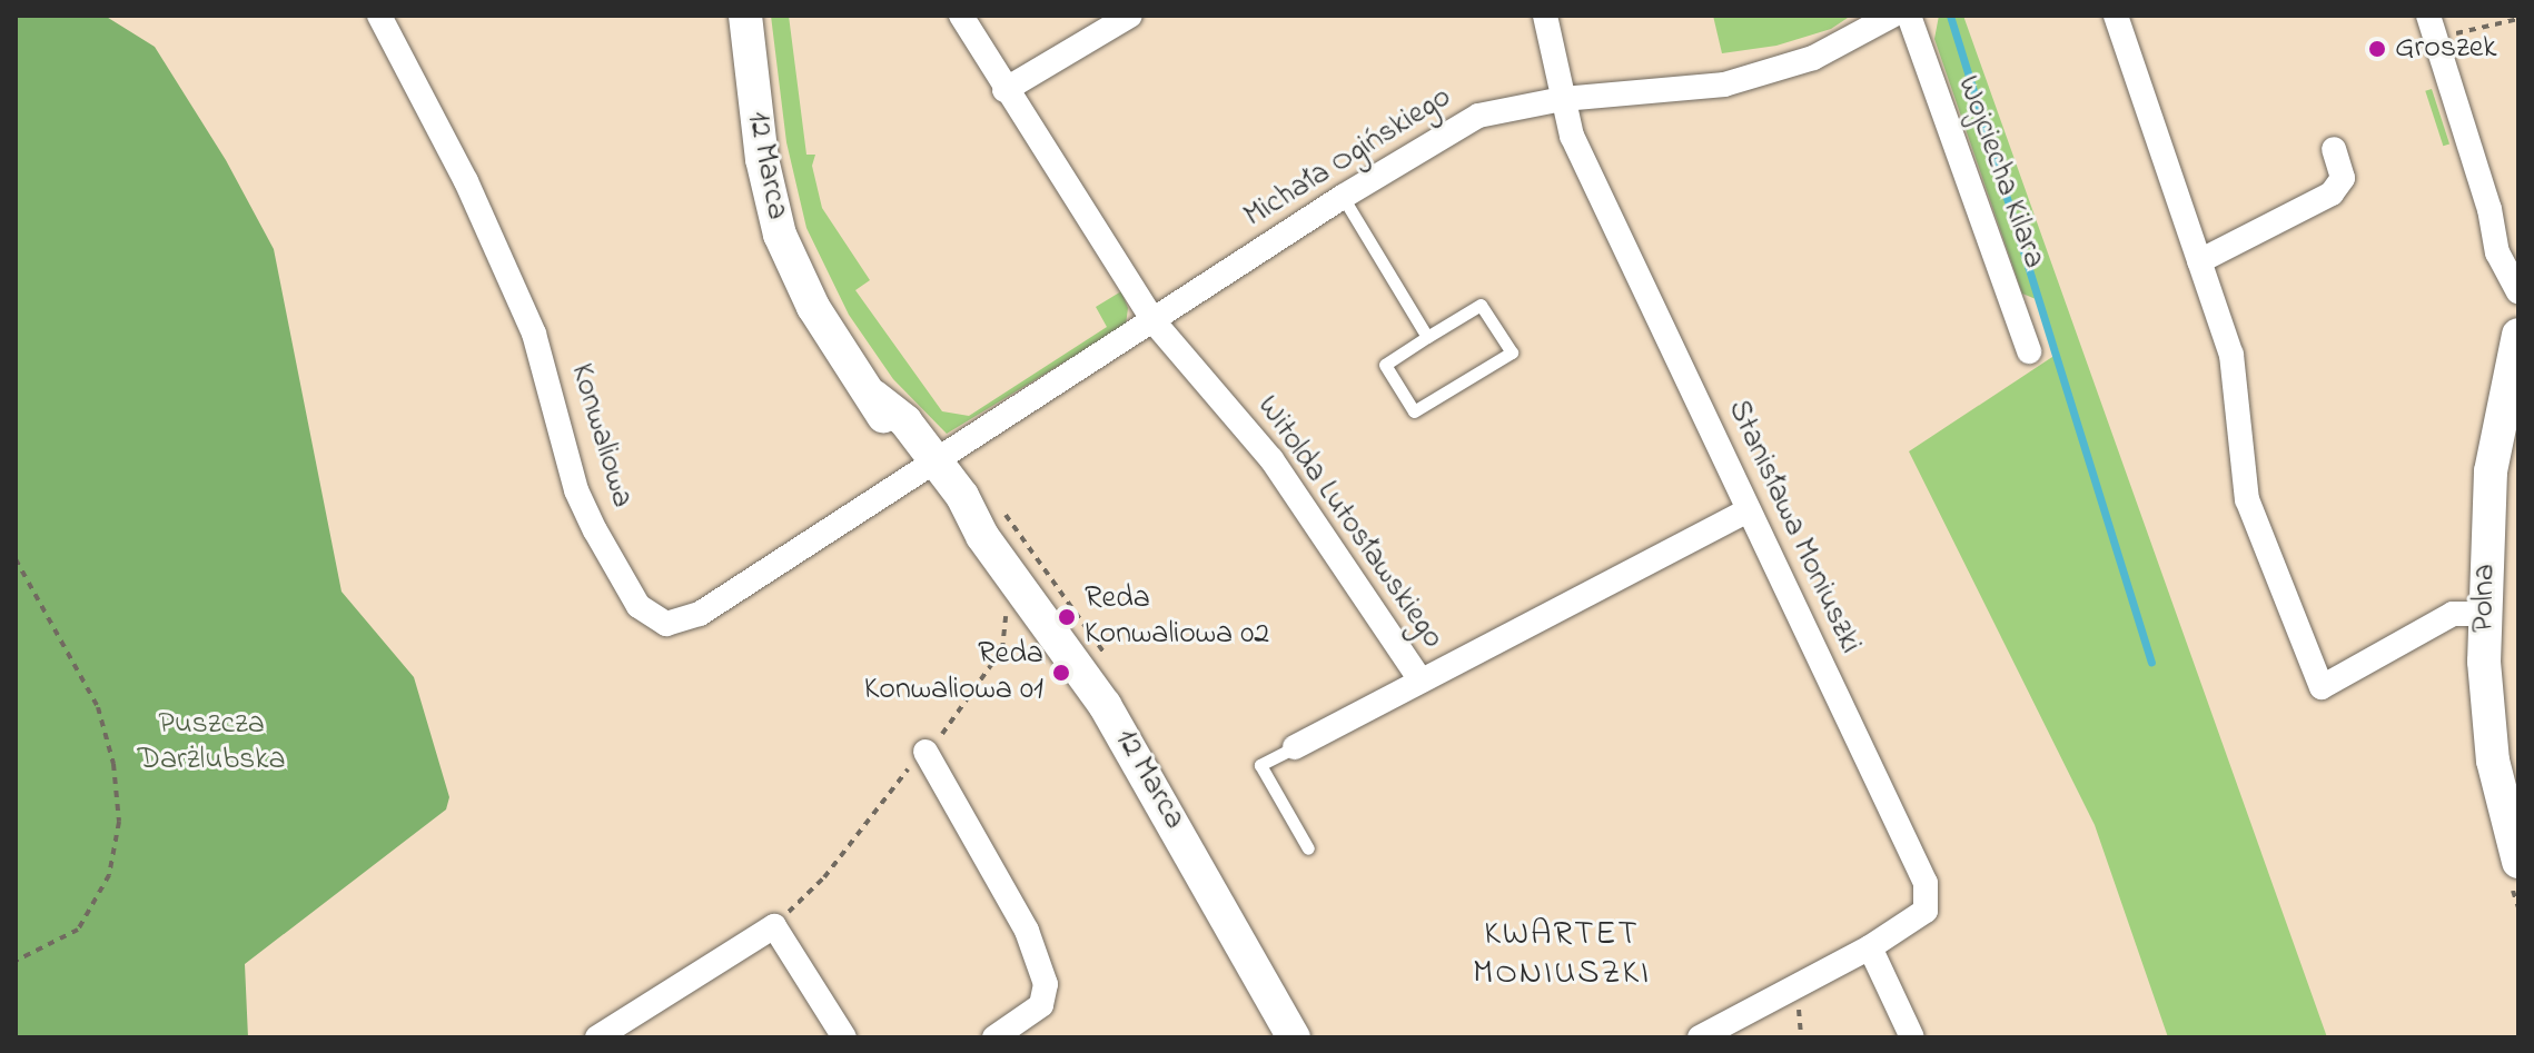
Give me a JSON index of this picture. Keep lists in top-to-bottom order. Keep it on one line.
{"streets":{"street":["Michała Ogińskiego","12 Marca","Wojciecha Kilara","Konwaliowa","Witolda Lutosławskiego","Stanisława Moniuszki","Polna"]},"crossings":[["Michała Ogińskiego","12 Marca"],["Michała Ogińskiego","Konwaliowa"],["Michała Ogińskiego","Witolda Lutosławskiego"],["Michała Ogińskiego","Stanisława Moniuszki"],["12 Marca","Konwaliowa"],["Witolda Lutosławskiego","Stanisława Moniuszki"]],"districts":["KWARTET MONIUSZKI"],"parks":["Puszcza Darżlubska"],"places":["Groszek","Reda Konwaliowa 02","Reda Konwaliowa 01"]}
